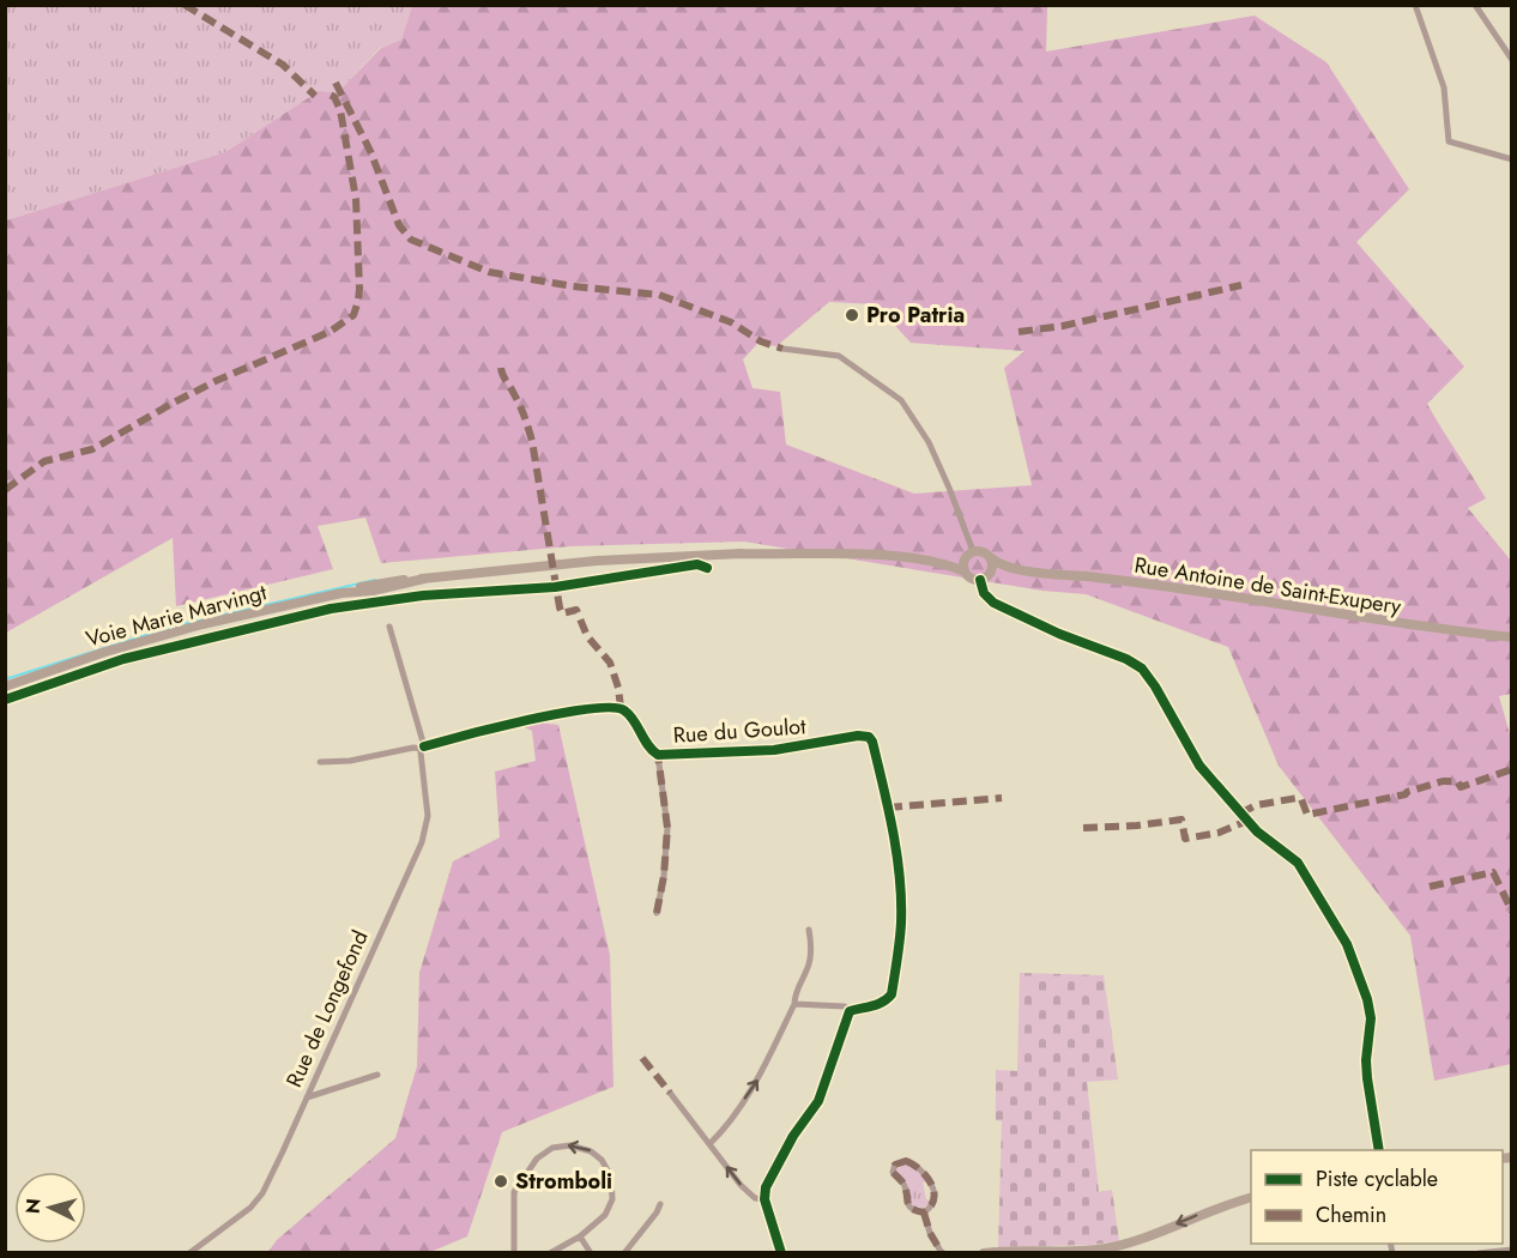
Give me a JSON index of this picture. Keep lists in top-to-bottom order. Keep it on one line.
{"streets":{"main road":["Rue Antoine de Saint-Exupery","Voie Marie Marvingt"],"street":["Rue du Goulot","Rue de Longefond"]},"crossings":[["Rue Antoine de Saint-Exupery","Voie Marie Marvingt"],["Rue du Goulot","Rue de Longefond"]],"places":["Pro Patria","Stromboli"],"legend":["Piste cyclable","Chemin"],"north":"left"}
